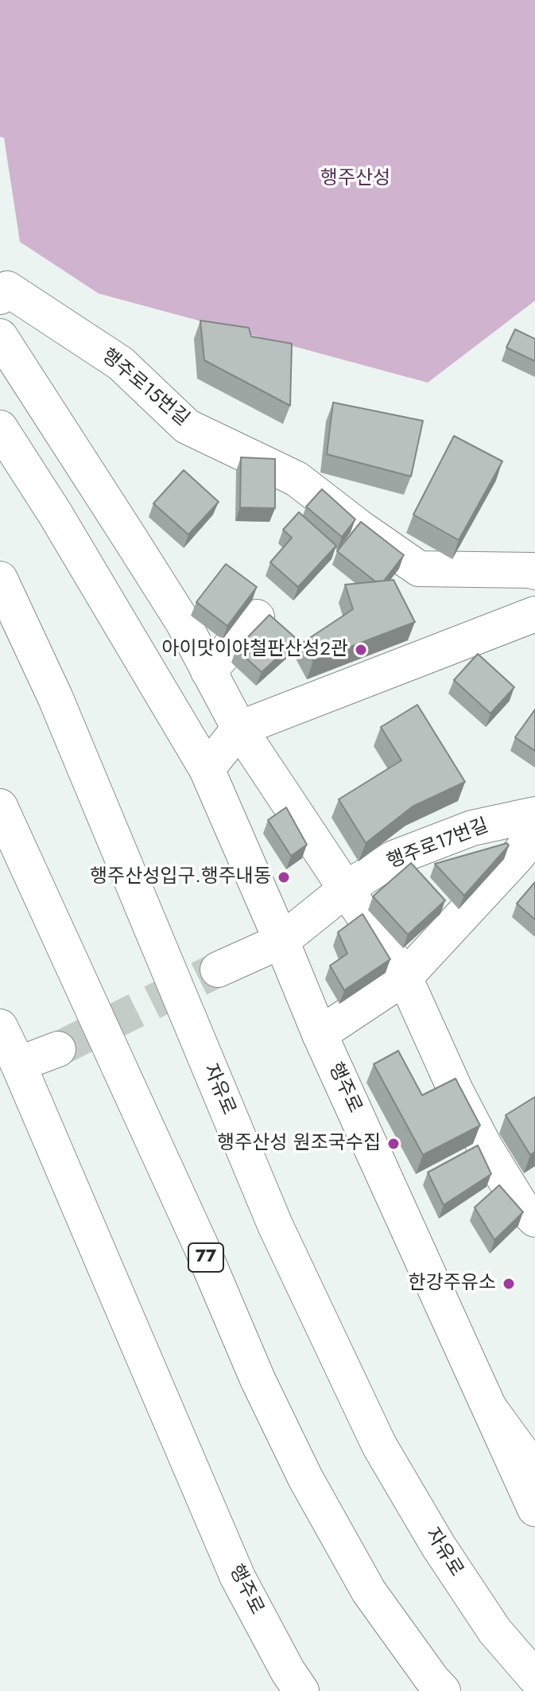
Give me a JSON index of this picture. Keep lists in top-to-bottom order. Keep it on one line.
{"streets":{"main road":["행주로15번길","행주로17번길","행주로","자유로","77"]},"crossings":[["행주로17번길","행주로"]],"parks":["행주산성"],"places":["아이맛이야철판산성2관","행주산성입구.행주내동","행주산성 원조국수집","한강주유소"]}
